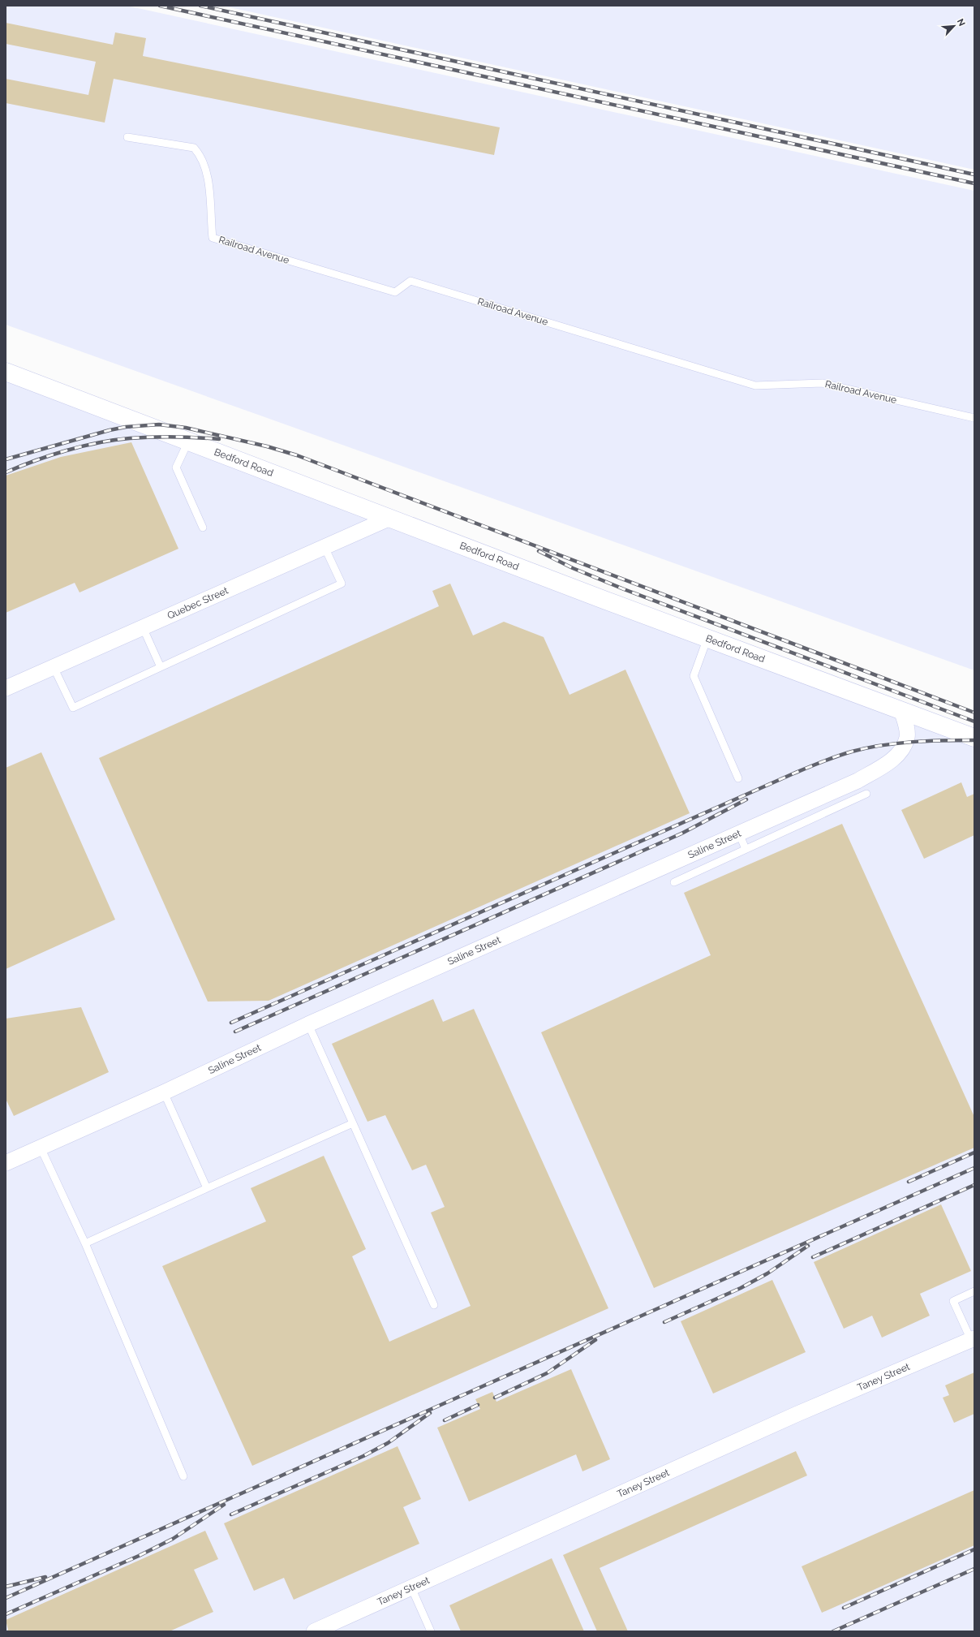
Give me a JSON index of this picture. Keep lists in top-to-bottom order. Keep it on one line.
{"streets":{"street":["Bedford Road","Quebec Street","Saline Street","Taney Street"],"lane":["Railroad Avenue"]},"crossings":[["Bedford Road","Quebec Street"],["Bedford Road","Saline Street"]],"north":"top right"}
